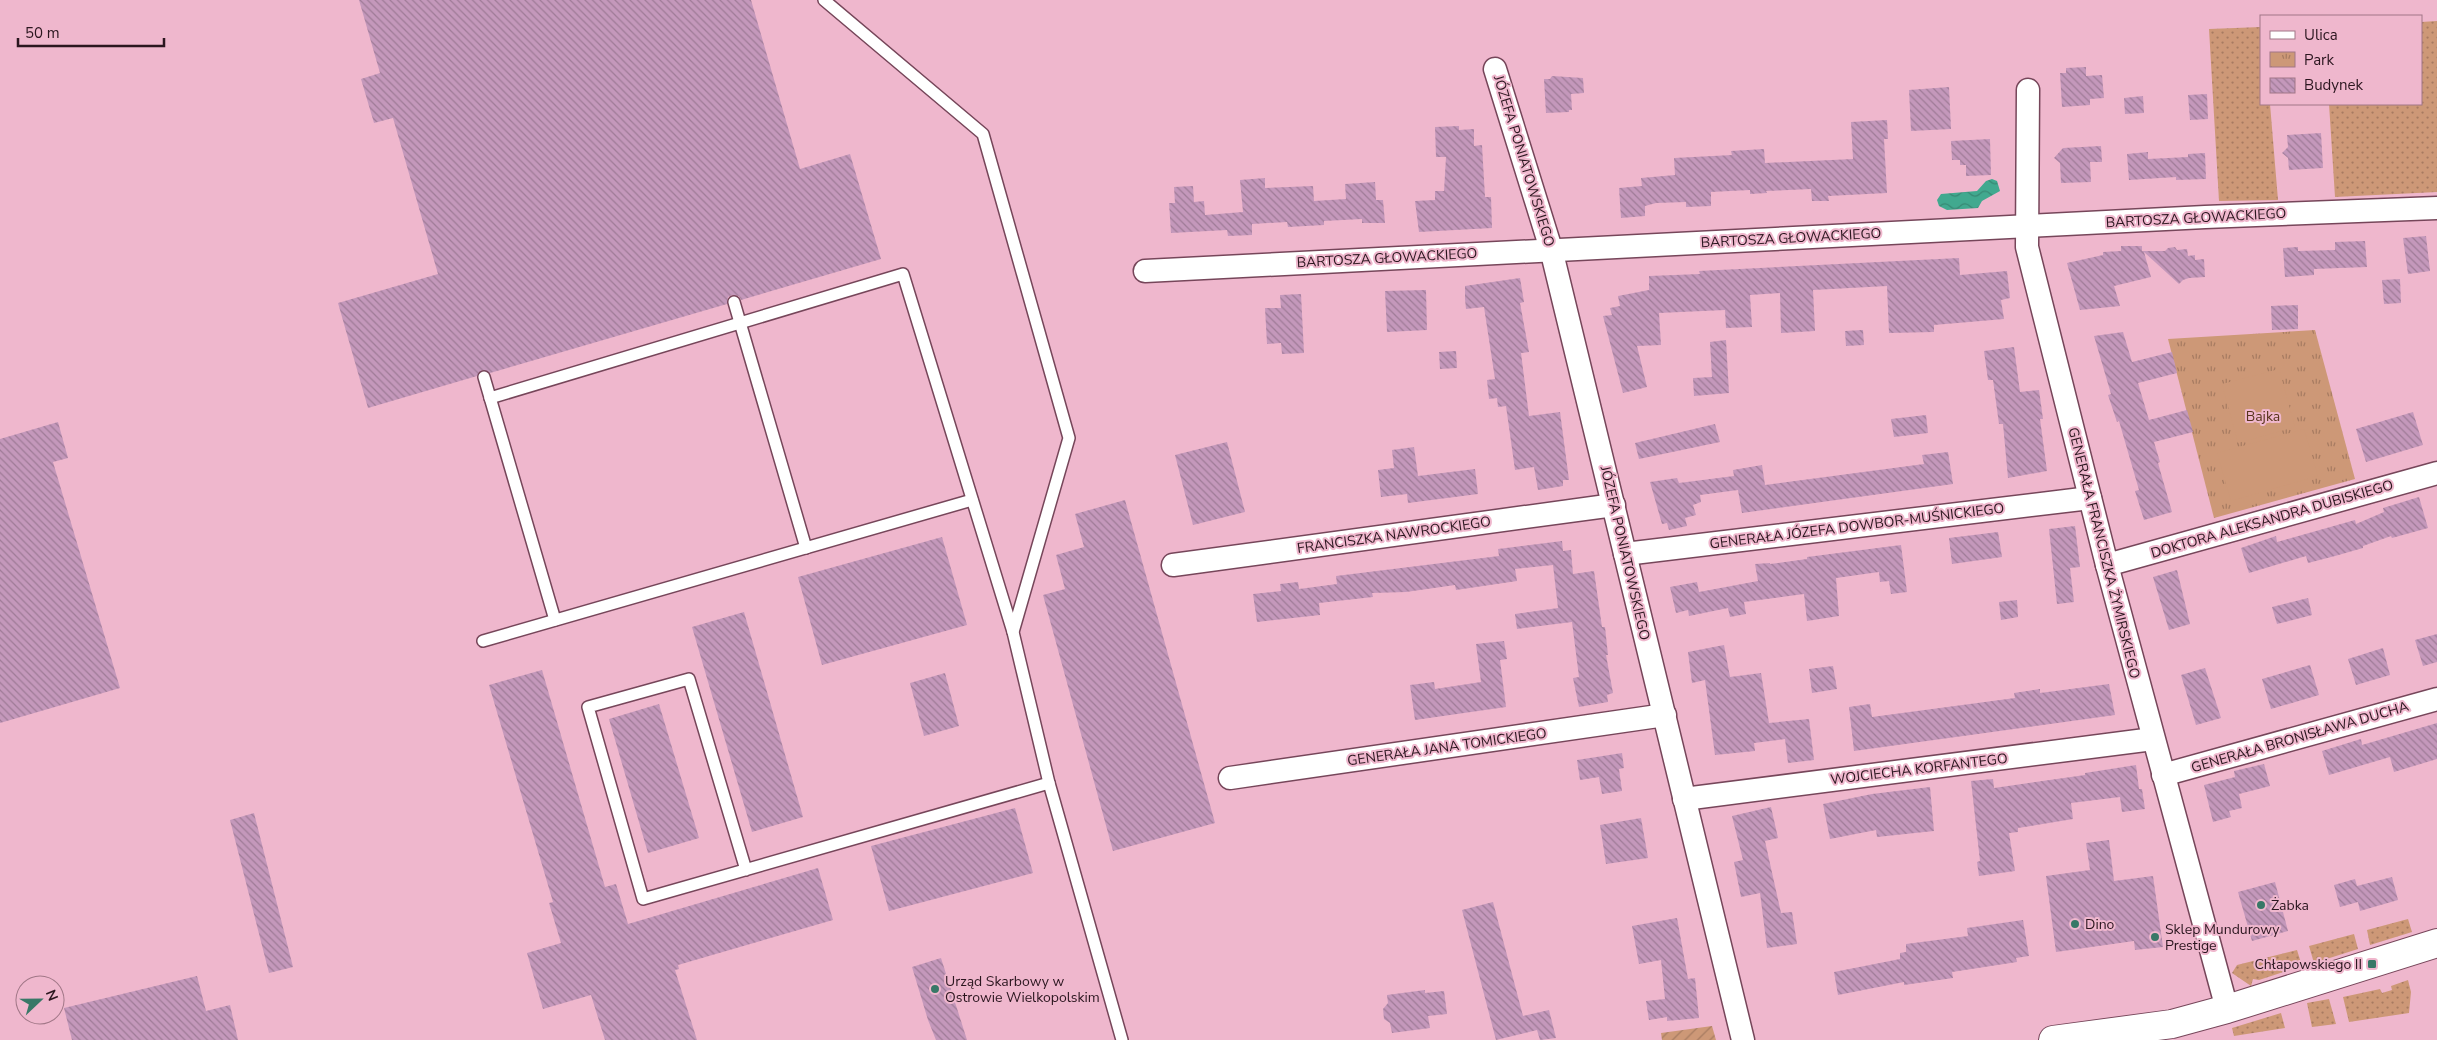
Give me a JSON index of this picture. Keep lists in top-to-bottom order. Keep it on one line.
{"streets":{"street":["JÓZEFA PONIATOWSKIEGO","BARTOSZA GŁOWACKIEGO","DOKTORA ALEKSANDRA DUBISKIEGO","GENERAŁA JÓZEFA DOWBOR-MUŚNICKIEGO","FRANCISZKA NAWROCKIEGO","GENERAŁA FRANCISZKA ŻYMIRSKIEGO","GENERAŁA BRONISŁAWA DUCHA","GENERAŁA JANA TOMICKIEGO","WOJCIECHA KORFANTEGO"]},"crossings":[["JÓZEFA PONIATOWSKIEGO","BARTOSZA GŁOWACKIEGO"],["JÓZEFA PONIATOWSKIEGO","GENERAŁA JÓZEFA DOWBOR-MUŚNICKIEGO"],["JÓZEFA PONIATOWSKIEGO","FRANCISZKA NAWROCKIEGO"],["JÓZEFA PONIATOWSKIEGO","GENERAŁA JANA TOMICKIEGO"],["JÓZEFA PONIATOWSKIEGO","WOJCIECHA KORFANTEGO"],["BARTOSZA GŁOWACKIEGO","GENERAŁA FRANCISZKA ŻYMIRSKIEGO"],["DOKTORA ALEKSANDRA DUBISKIEGO","GENERAŁA FRANCISZKA ŻYMIRSKIEGO"],["GENERAŁA JÓZEFA DOWBOR-MUŚNICKIEGO","GENERAŁA FRANCISZKA ŻYMIRSKIEGO"],["GENERAŁA FRANCISZKA ŻYMIRSKIEGO","GENERAŁA BRONISŁAWA DUCHA"],["GENERAŁA FRANCISZKA ŻYMIRSKIEGO","WOJCIECHA KORFANTEGO"]],"parks":["Bajka"],"places":{"other":["Żabka","Dino","Sklep Mundurowy Prestige","Urząd Skarbowy w Ostrowie Wielkopolskim"],"transit":["Chłapowskiego II"]},"legend":["Ulica","Park","Budynek"],"scale_bar":"50 m","north":"right"}
